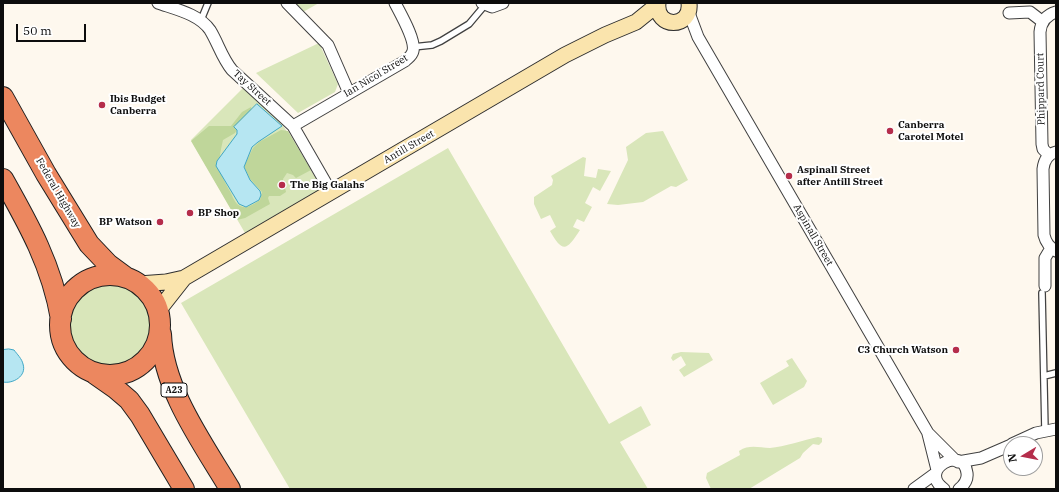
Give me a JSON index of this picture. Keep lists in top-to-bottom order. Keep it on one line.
{"streets":{"highway":["Federal Highway","A23"],"main road":["Antill Street"],"street":["Ian Nicol Street","Tay Street","Phippard Court","Aspinall Street"]},"crossings":[["Ian Nicol Street","Tay Street"],["Tay Street","Antill Street"],["Antill Street","Federal Highway"],["Antill Street","Aspinall Street"],["Antill Street","A23"],["Federal Highway","A23"]],"places":["Ibis Budget Canberra","Canberra Carotel Motel","Aspinall Street after Antill Street","The Big Galahs","BP Shop","BP Watson","C3 Church Watson"],"scale_bar":"50 m","north":"left"}
